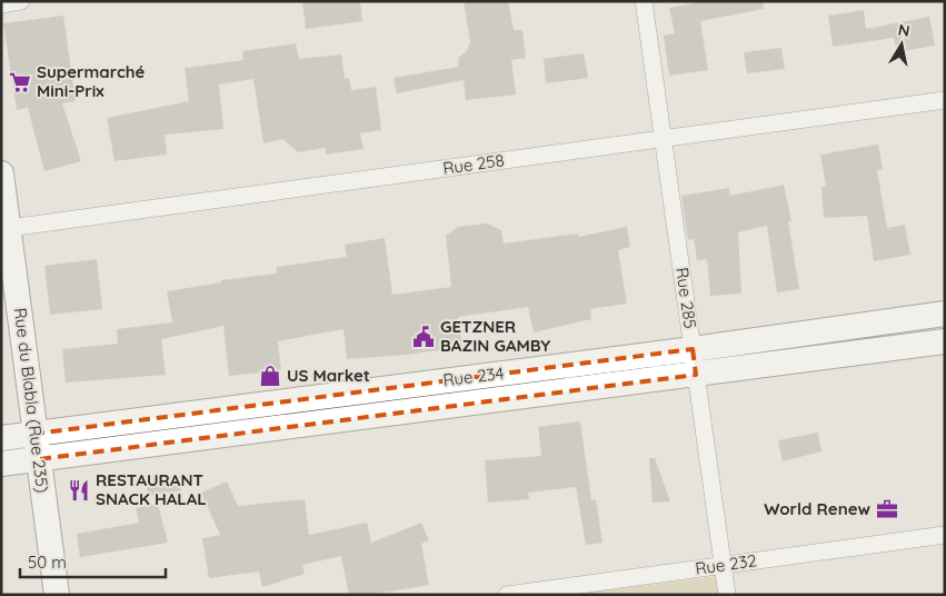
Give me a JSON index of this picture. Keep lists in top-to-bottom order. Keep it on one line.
{"streets":{"main road":["Rue 234","Rue du Blabla (Rue 235)"],"street":["Rue 258","Rue 285","Rue 232"]},"crossings":[["Rue 258","Rue 285"],["Rue 258","Rue du Blabla (Rue 235)"],["Rue 285","Rue 234"],["Rue 285","Rue 232"],["Rue 234","Rue du Blabla (Rue 235)"]],"places":{"supermarket":["Supermarché Mini-Prix"],"public building":["GETZNER BAZIN GAMBY"],"shop":["US Market"],"restaurant":["RESTAURANT SNACK HALAL"],"office":["World Renew"]},"scale_bar":"50 m","north":"top"}
